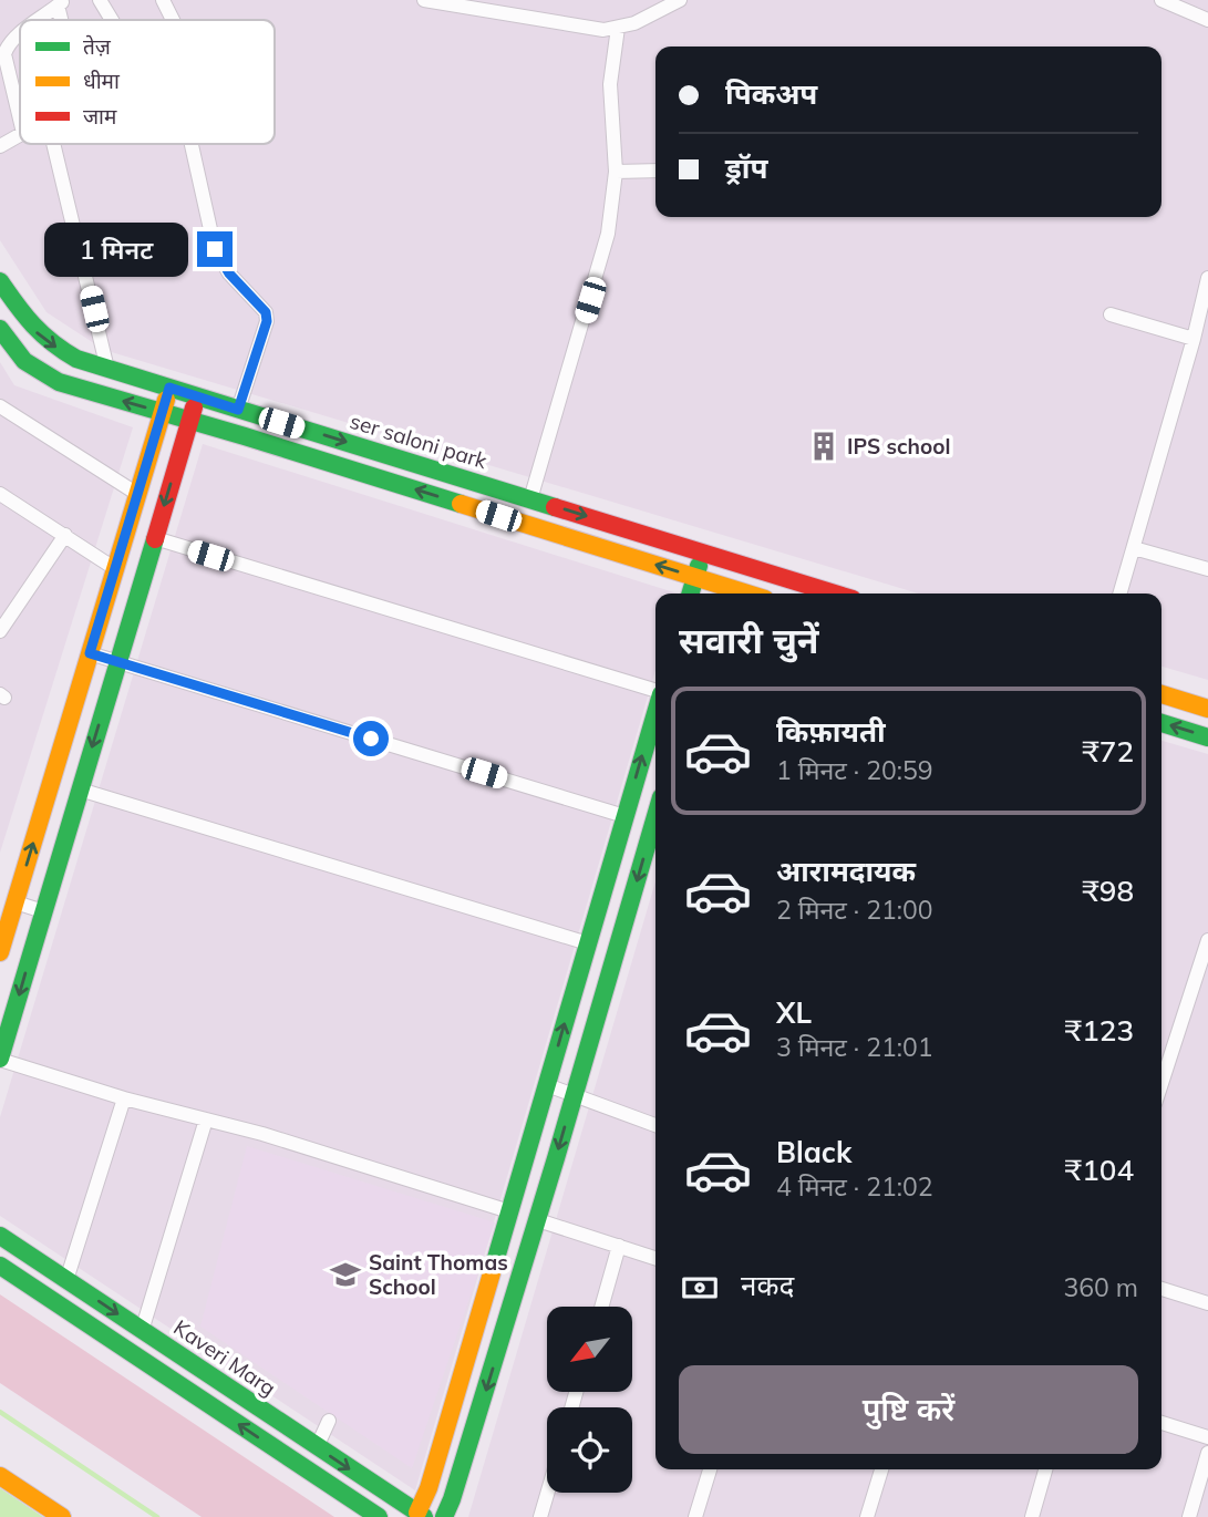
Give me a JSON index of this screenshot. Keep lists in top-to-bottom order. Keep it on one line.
{"streets":{"street":["ser saloni park","Kaveri Marg"]},"places":{"building":["IPS school"],"school or university":["Saint Thomas School"]},"legend":["तेज़","धीमा","जाम"],"north":"bottom left","page":{"banner":["पिकअप","ड्रॉप"],"bubble":"1 मिनट","heading":"सवारी चुनें","list":[{"name":"किफ़ायती","note":"1 मिनट · 20:59","value":"₹72"},{"name":"आरामदायक","note":"2 मिनट · 21:00","value":"₹98"},{"name":"XL","note":"3 मिनट · 21:01","value":"₹123"},{"name":"Black","note":"4 मिनट · 21:02","value":"₹104"}],"pay":["नकद","360 m"],"buttons":"पुष्टि करें"}}
